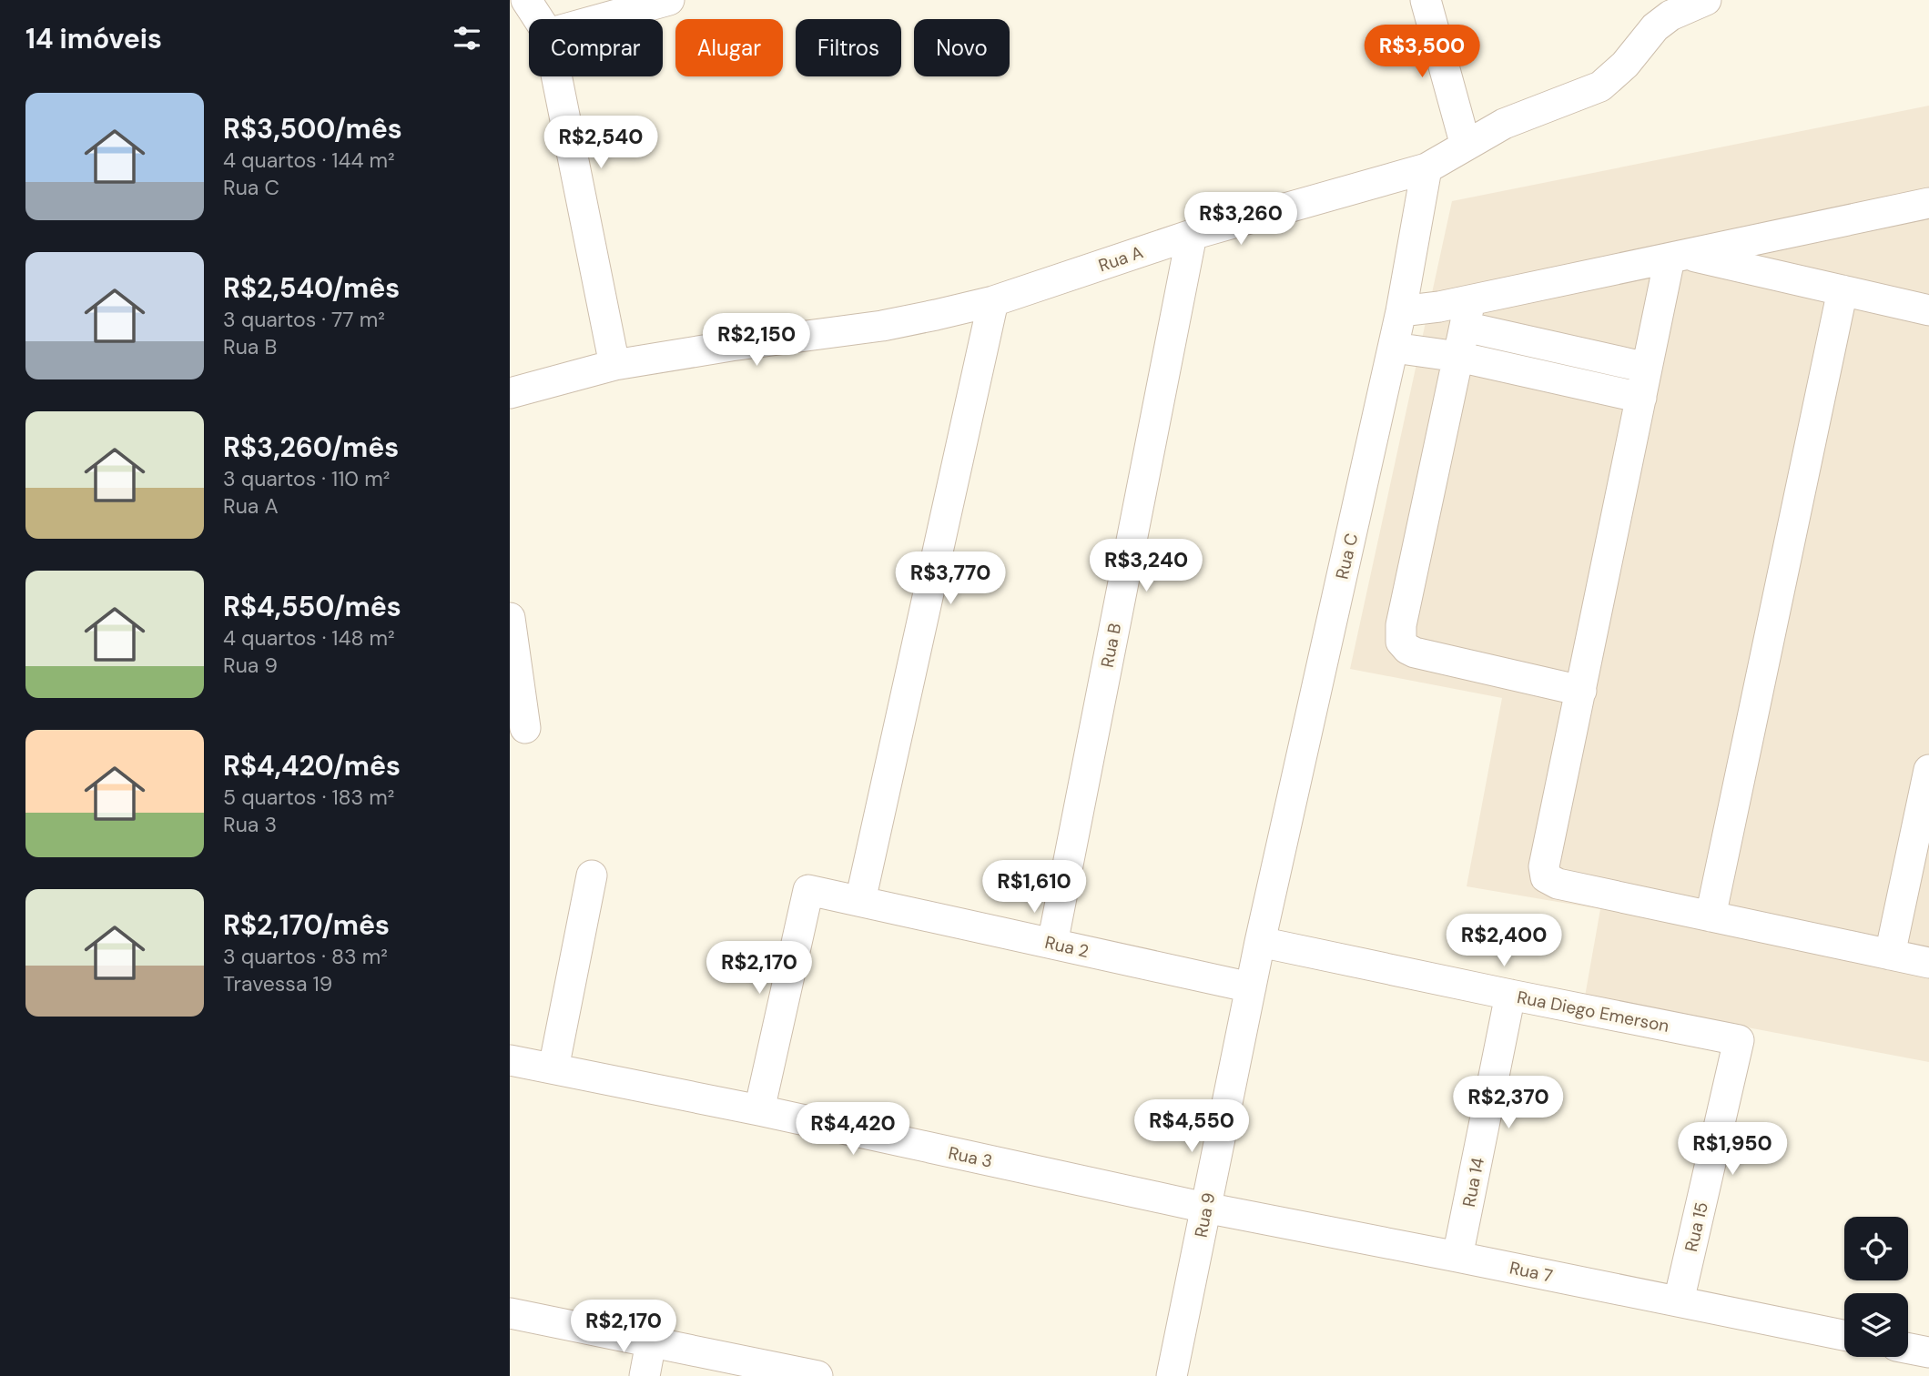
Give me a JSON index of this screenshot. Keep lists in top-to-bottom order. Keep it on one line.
{"streets":{"street":["Rua A","Rua C","Rua B","Rua 2","Rua Diego Emerson","Rua 3","Rua 14","Rua 9","Rua 15","Rua 7"]},"crossings":[["Rua A","Rua C"],["Rua A","Rua B"],["Rua C","Rua Diego Emerson"],["Rua C","Rua 9"],["Rua B","Rua 2"],["Rua 2","Rua 3"],["Rua 2","Rua 9"],["Rua Diego Emerson","Rua 14"],["Rua Diego Emerson","Rua 9"],["Rua Diego Emerson","Rua 15"],["Rua 3","Rua 9"],["Rua 3","Rua 7"],["Rua 14","Rua 7"],["Rua 9","Rua 7"],["Rua 15","Rua 7"]],"page":{"heading":"14 imóveis","chip":["Comprar","Alugar","Filtros","Novo"],"price":["R$3,500","R$2,540","R$3,260","R$2,150","R$3,240","R$3,770","R$1,610","R$2,400","R$2,170","R$2,370","R$4,550","R$4,420","R$1,950","R$2,170"],"list":[{"name":"R$3,500/mês","note":"4 quartos · 144 m² · Rua C"},{"name":"R$2,540/mês","note":"3 quartos · 77 m² · Rua B"},{"name":"R$3,260/mês","note":"3 quartos · 110 m² · Rua A"},{"name":"R$4,550/mês","note":"4 quartos · 148 m² · Rua 9"},{"name":"R$4,420/mês","note":"5 quartos · 183 m² · Rua 3"},{"name":"R$2,170/mês","note":"3 quartos · 83 m² · Travessa 19"}]}}
